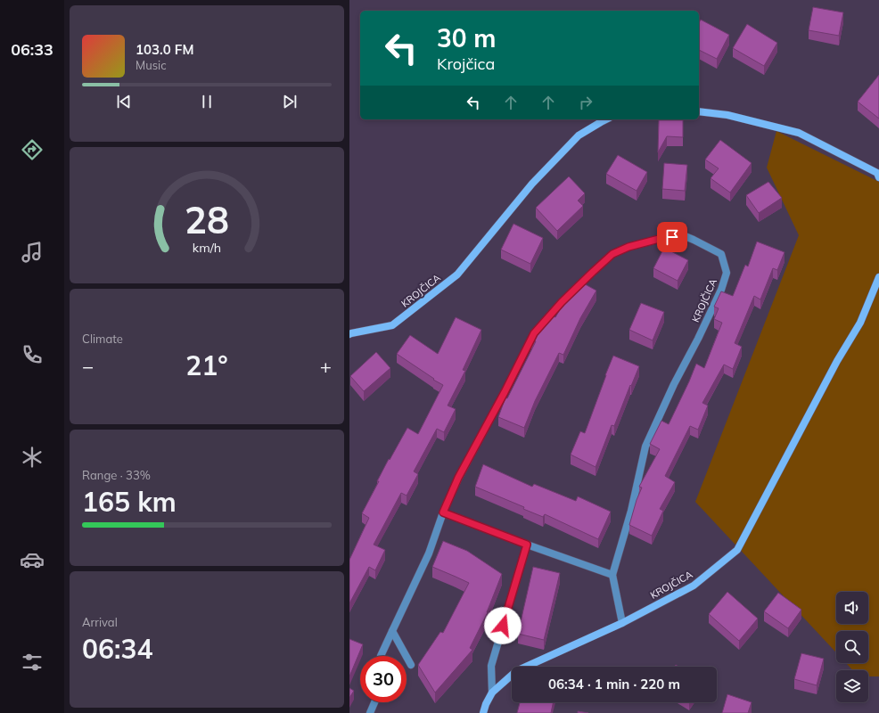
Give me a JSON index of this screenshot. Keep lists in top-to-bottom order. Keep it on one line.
{"streets":{"main road":["KROJČICA"]},"page":{"tabs":"06:33","turn":["30 m","Krojčica"],"song":["103.0 FM","Music"],"tile":["Climate",["Range · 33%","165 km"],["Arrival","06:34"]],"heat":["−","21°","+"],"limit":"30","trip":"06:34 · 1 min · 220 m","gauge":["28","km/h"]}}
